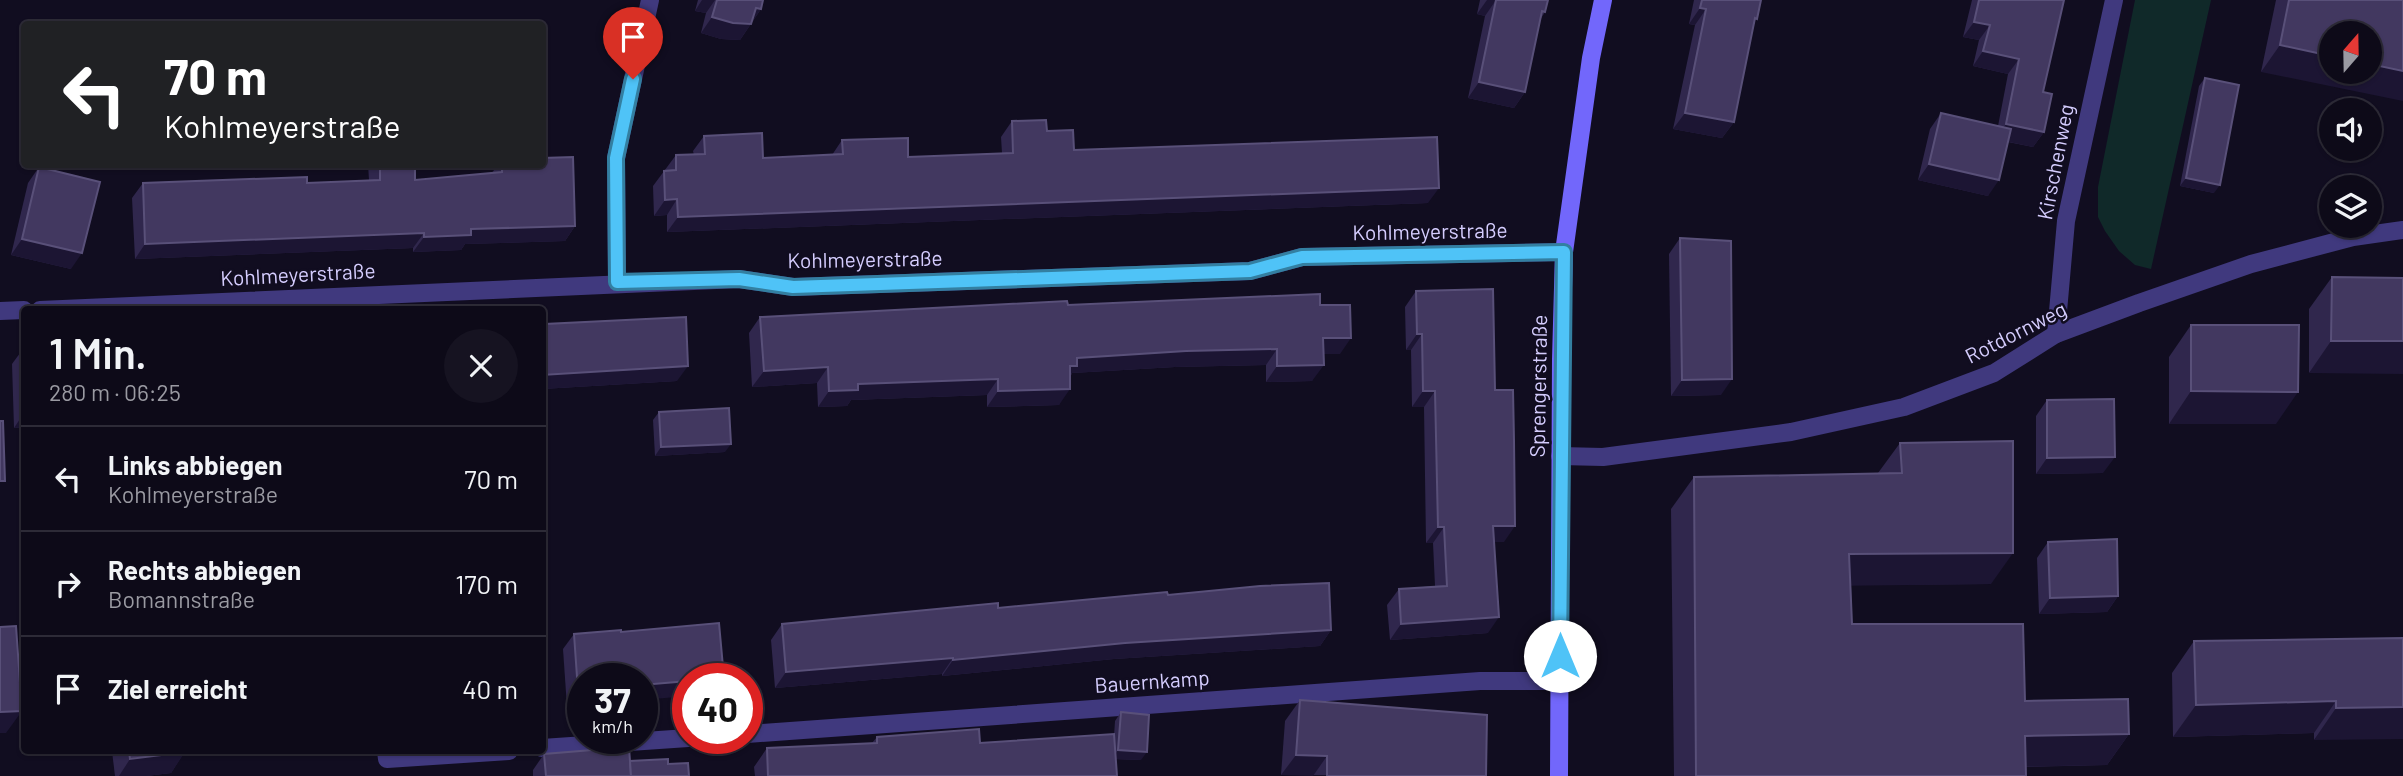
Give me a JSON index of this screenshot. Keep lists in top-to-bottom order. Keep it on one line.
{"streets":{"street":["Kirschenweg","Kohlmeyerstraße","Rotdornweg","Sprengerstraße","Bauernkamp"]},"crossings":[["Kirschenweg","Rotdornweg"],["Kohlmeyerstraße","Sprengerstraße"],["Rotdornweg","Sprengerstraße"],["Sprengerstraße","Bauernkamp"]],"north":"top","page":{"turn":["70 m","Kohlmeyerstraße"],"heading":["1 Min.","280 m · 06:25"],"list":[{"name":"Links abbiegen","note":"Kohlmeyerstraße","value":"70 m"},{"name":"Rechts abbiegen","note":"Bomannstraße","value":"170 m"},{"name":"Ziel erreicht","value":"40 m"}],"speed":"37 km/h","limit":"40"}}
